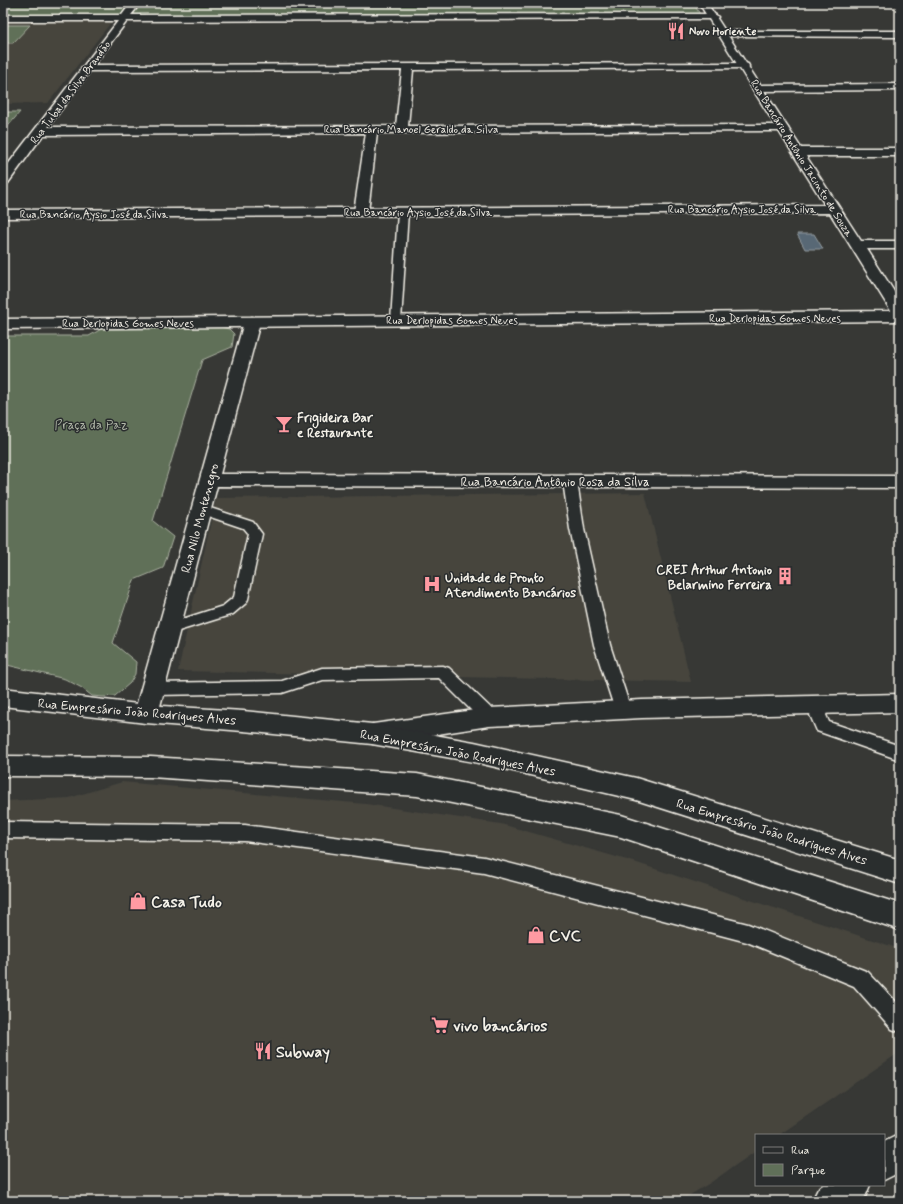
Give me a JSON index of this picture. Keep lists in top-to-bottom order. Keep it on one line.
{"streets":{"street":["Rua Tubal da Silva Brandão","Rua Bancário Manoel Geraldo da Silva","Rua Bancário Antônio Jacinto de Souza","Rua Bancário Aysio José da Silva","Rua Derlopidas Gomes Neves","Rua Bancário Antônio Rosa da Silva","Rua Nilo Montenegro","Rua Empresário João Rodrigues Alves"]},"crossings":[["Rua Tubal da Silva Brandão","Rua Bancário Manoel Geraldo da Silva"],["Rua Bancário Manoel Geraldo da Silva","Rua Bancário Antônio Jacinto de Souza"],["Rua Bancário Antônio Jacinto de Souza","Rua Bancário Aysio José da Silva"],["Rua Derlopidas Gomes Neves","Rua Nilo Montenegro"],["Rua Bancário Antônio Rosa da Silva","Rua Nilo Montenegro"],["Rua Nilo Montenegro","Rua Empresário João Rodrigues Alves"]],"parks":["Praça da Paz"],"places":{"restaurant":["Novo Horiente","Subway"],"bar":["Frigideira Bar e Restaurante"],"building":["CREI Arthur Antonio Belarmino Ferreira"],"hospital":["Unidade de Pronto Atendimento Bancários"],"shop":["Casa Tudo","CVC"],"supermarket":["vivo bancários"]},"legend":["Rua","Parque"]}
